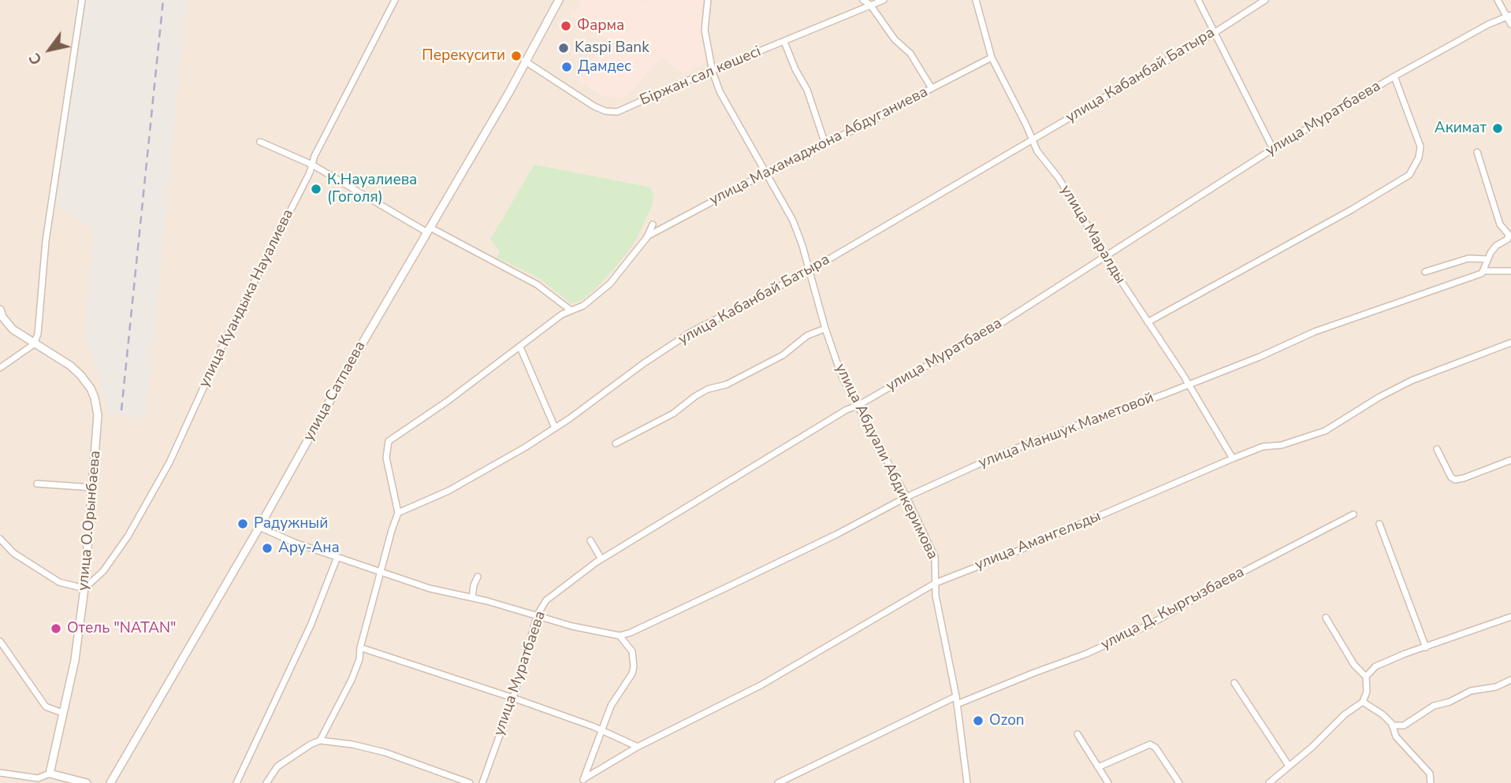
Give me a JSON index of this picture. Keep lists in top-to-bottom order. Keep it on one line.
{"streets":{"street":["улица Кабанбай Батыра","Біржан сал көшесі","улица Муратбаева","улица Махамаджона Абдуганиева","улица Маралды","улица Куандыка Науалиева","улица Сатпаева","улица Маншук Маметовой","улица Абдуали Абдикеримова","улица О.Орынбаева","улица Амангельды","улица Д. Кыргызбаева"]},"crossings":[["улица Кабанбай Батыра","улица Маралды"],["улица Кабанбай Батыра","улица Абдуали Абдикеримова"],["Біржан сал көшесі","улица Сатпаева"],["Біржан сал көшесі","улица Абдуали Абдикеримова"],["улица Муратбаева","улица Маралды"],["улица Муратбаева","улица Абдуали Абдикеримова"],["улица Махамаджона Абдуганиева","улица Маралды"],["улица Махамаджона Абдуганиева","улица Абдуали Абдикеримова"],["улица Маралды","улица Маншук Маметовой"],["улица Маралды","улица Амангельды"],["улица Куандыка Науалиева","улица О.Орынбаева"],["улица Маншук Маметовой","улица Абдуали Абдикеримова"],["улица Абдуали Абдикеримова","улица Амангельды"],["улица Абдуали Абдикеримова","улица Д. Кыргызбаева"]],"places":["Фарма","Kaspi Bank","Перекусити","Дамдес","Акимат","К.Науалиева (Гоголя)","Радужный","Ару-Ана","Отель \"NATAN\"","Ozon"],"north":"bottom left"}
